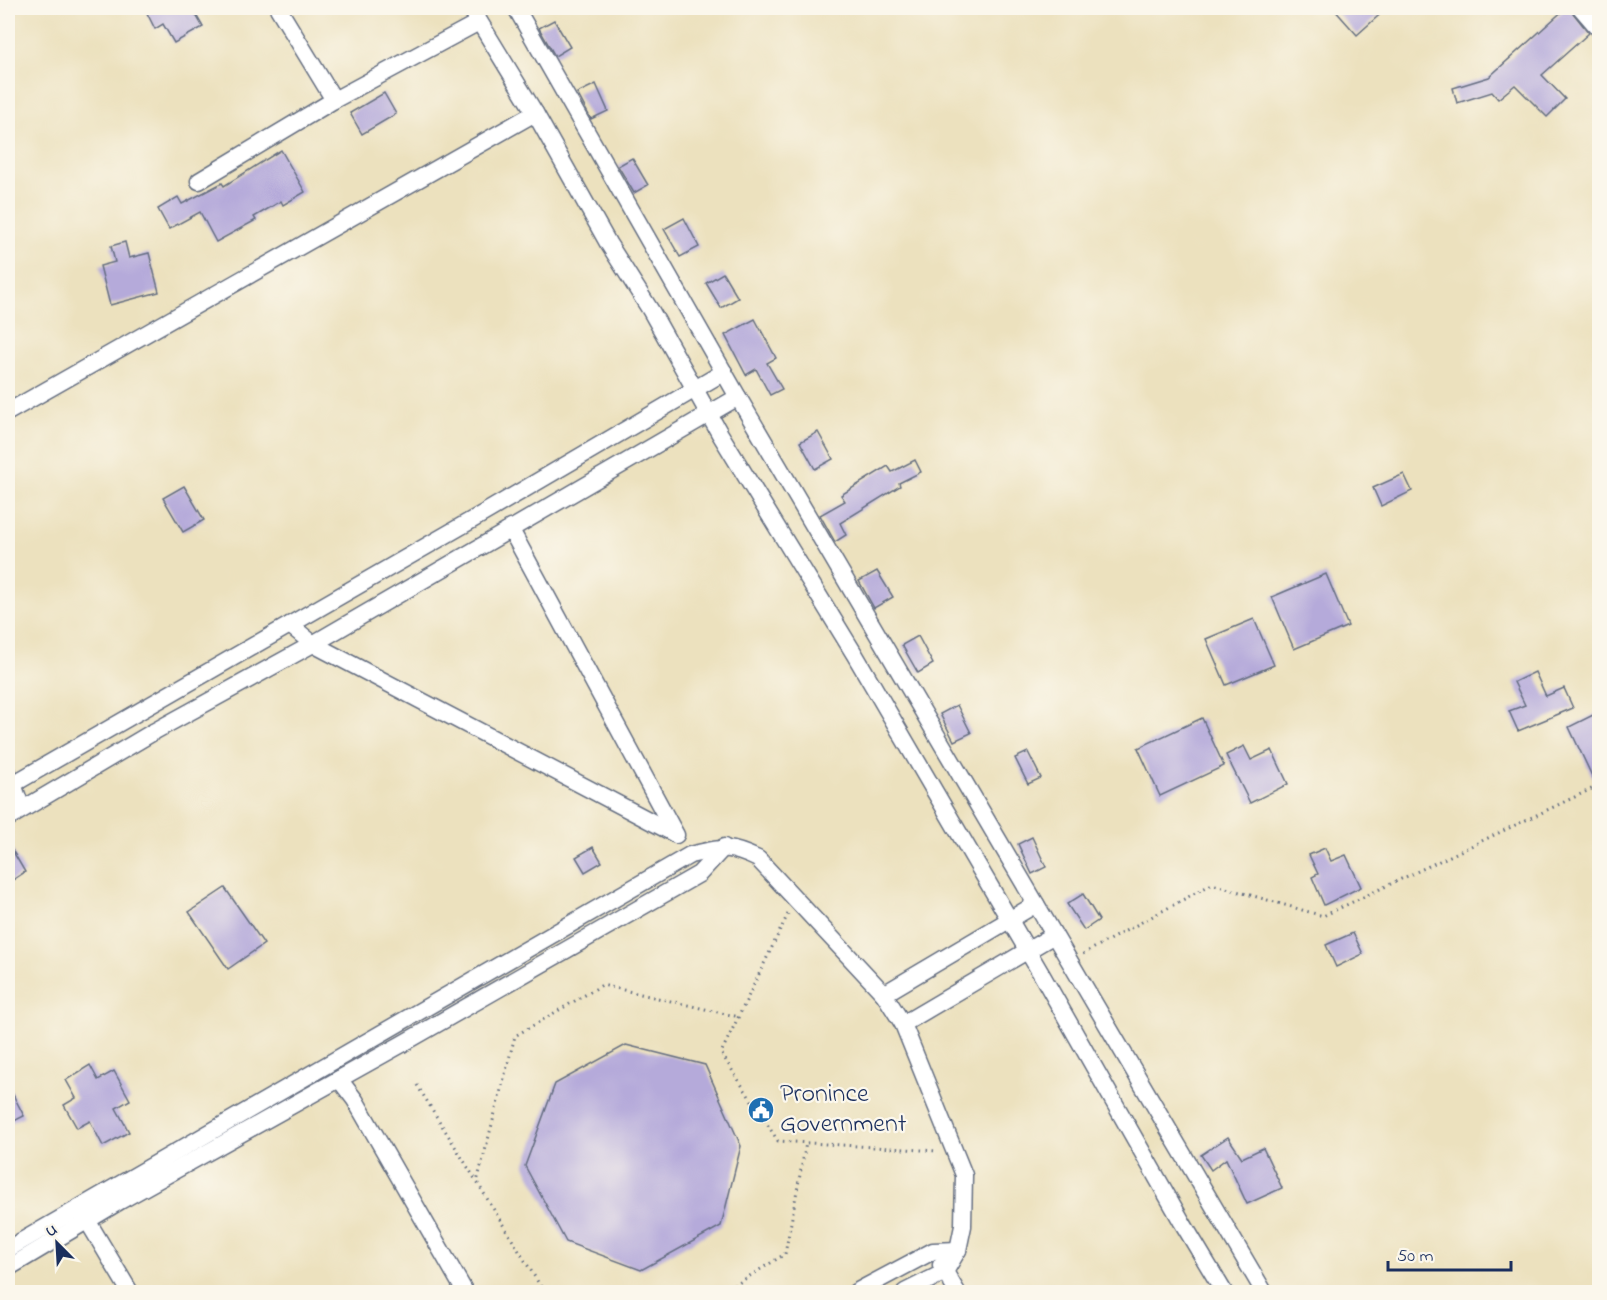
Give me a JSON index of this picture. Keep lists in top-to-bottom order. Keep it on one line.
{"places":{"public building":["Pronince Government"]},"scale_bar":"50 m","north":"top left"}
